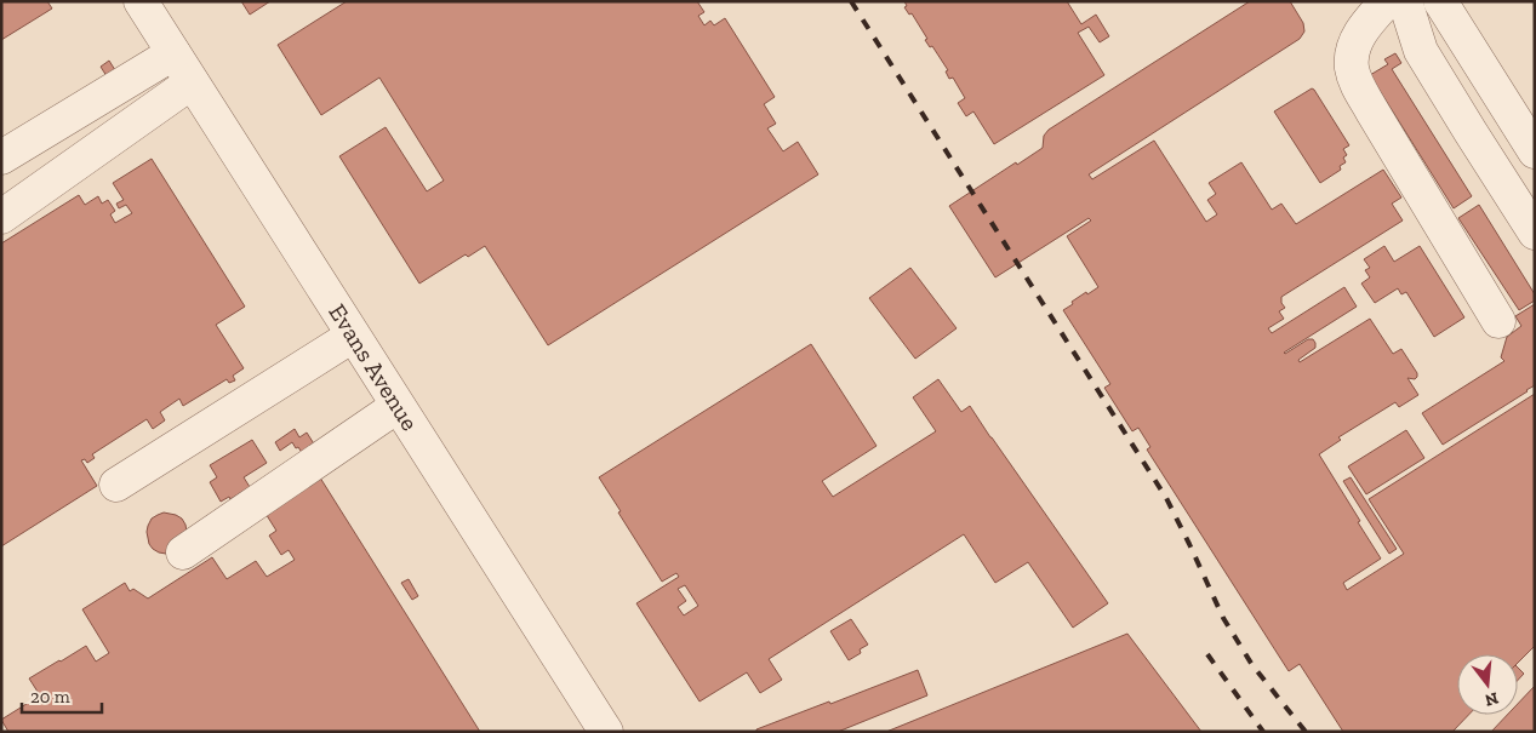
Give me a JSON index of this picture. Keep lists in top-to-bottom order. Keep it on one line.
{"streets":{"lane":["Evans Avenue"]},"scale_bar":"20 m","north":"bottom"}
